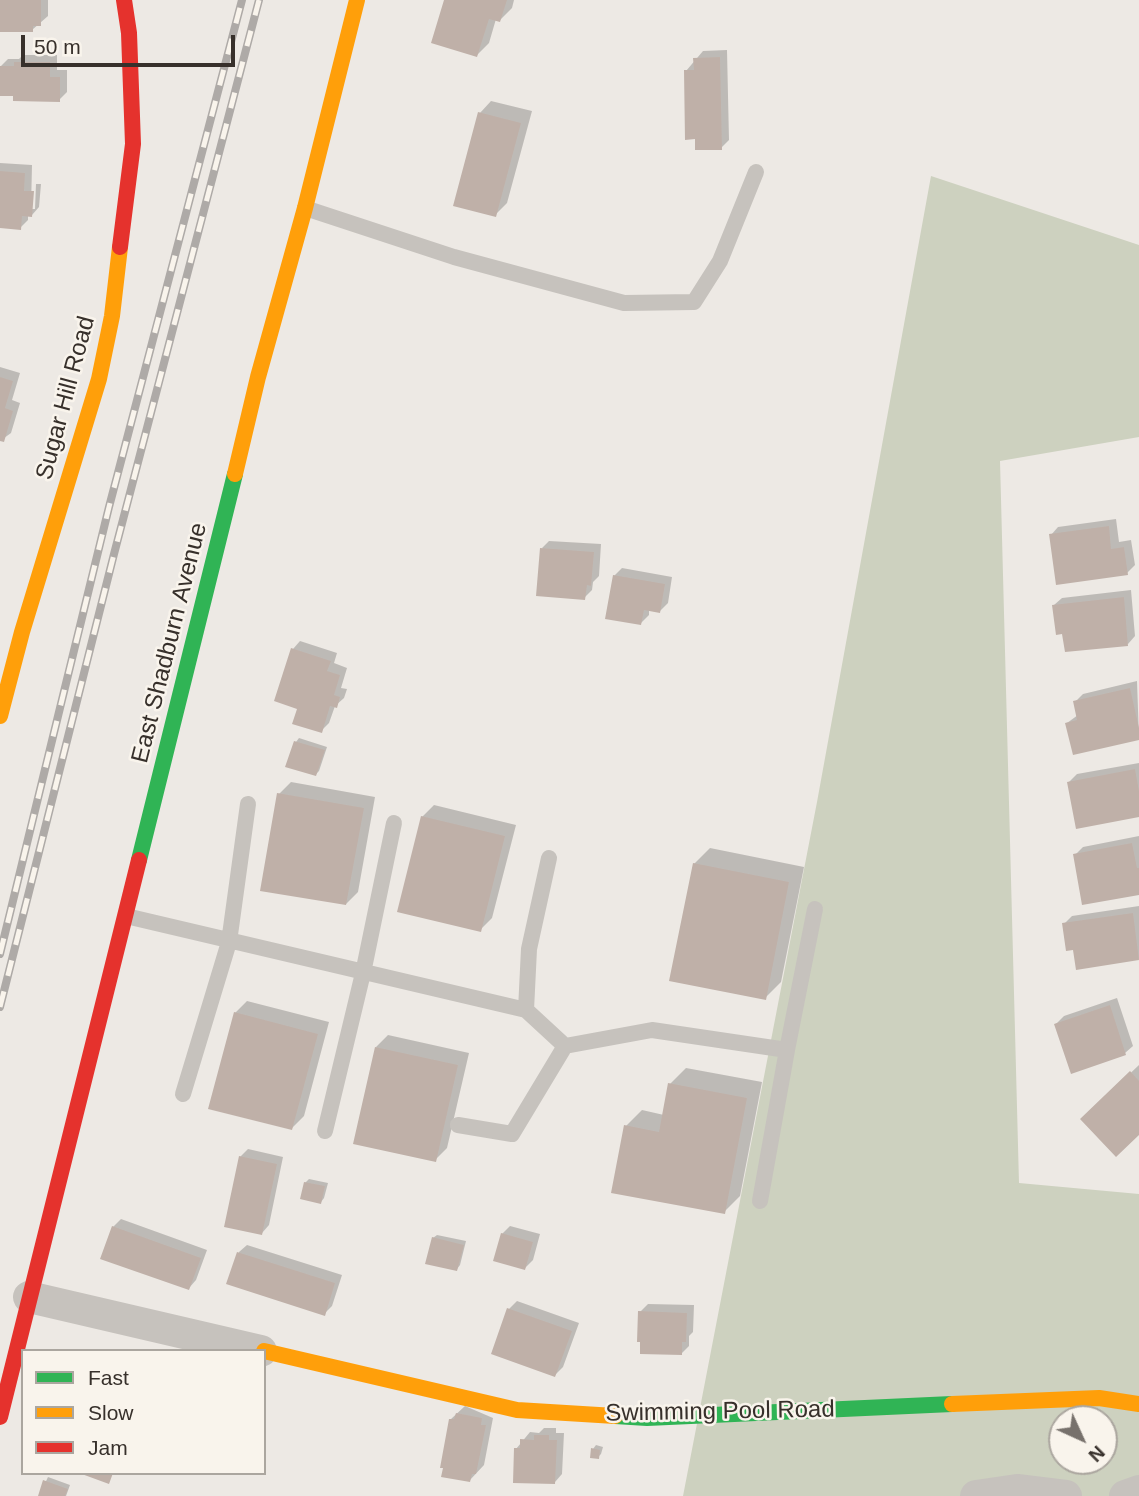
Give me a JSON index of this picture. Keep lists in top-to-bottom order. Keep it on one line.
{"streets":{"street":["Sugar Hill Road","East Shadburn Avenue","Swimming Pool Road"]},"crossings":[["East Shadburn Avenue","Swimming Pool Road"]],"legend":["Fast","Slow","Jam"],"scale_bar":"50 m","north":"bottom right"}
